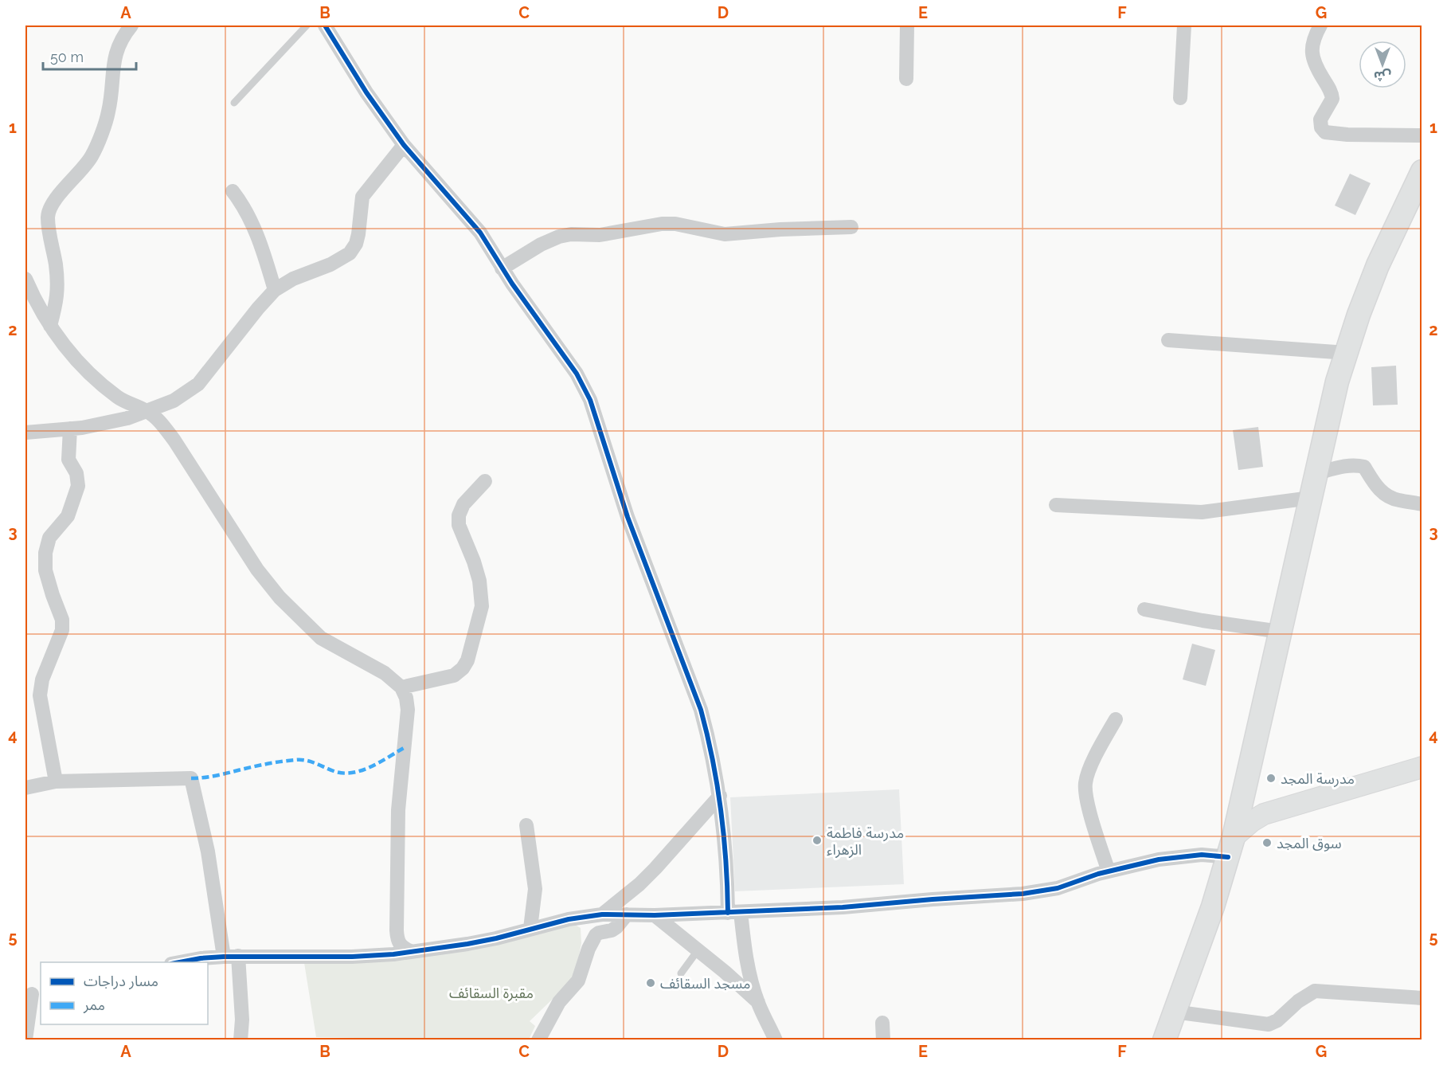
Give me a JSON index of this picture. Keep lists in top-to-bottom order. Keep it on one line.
{"parks":["مقبرة السقائف"],"places":["مدرسة المجد","مدرسة فاطمة الزهراء","سوق المجد","مسجد السقائف"],"legend":["مسار دراجات","ممر"],"scale_bar":"50 m","north":"bottom","grid":{"columns":["A","B","C","D","E","F","G"],"rows":["1","2","3","4","5"]}}
